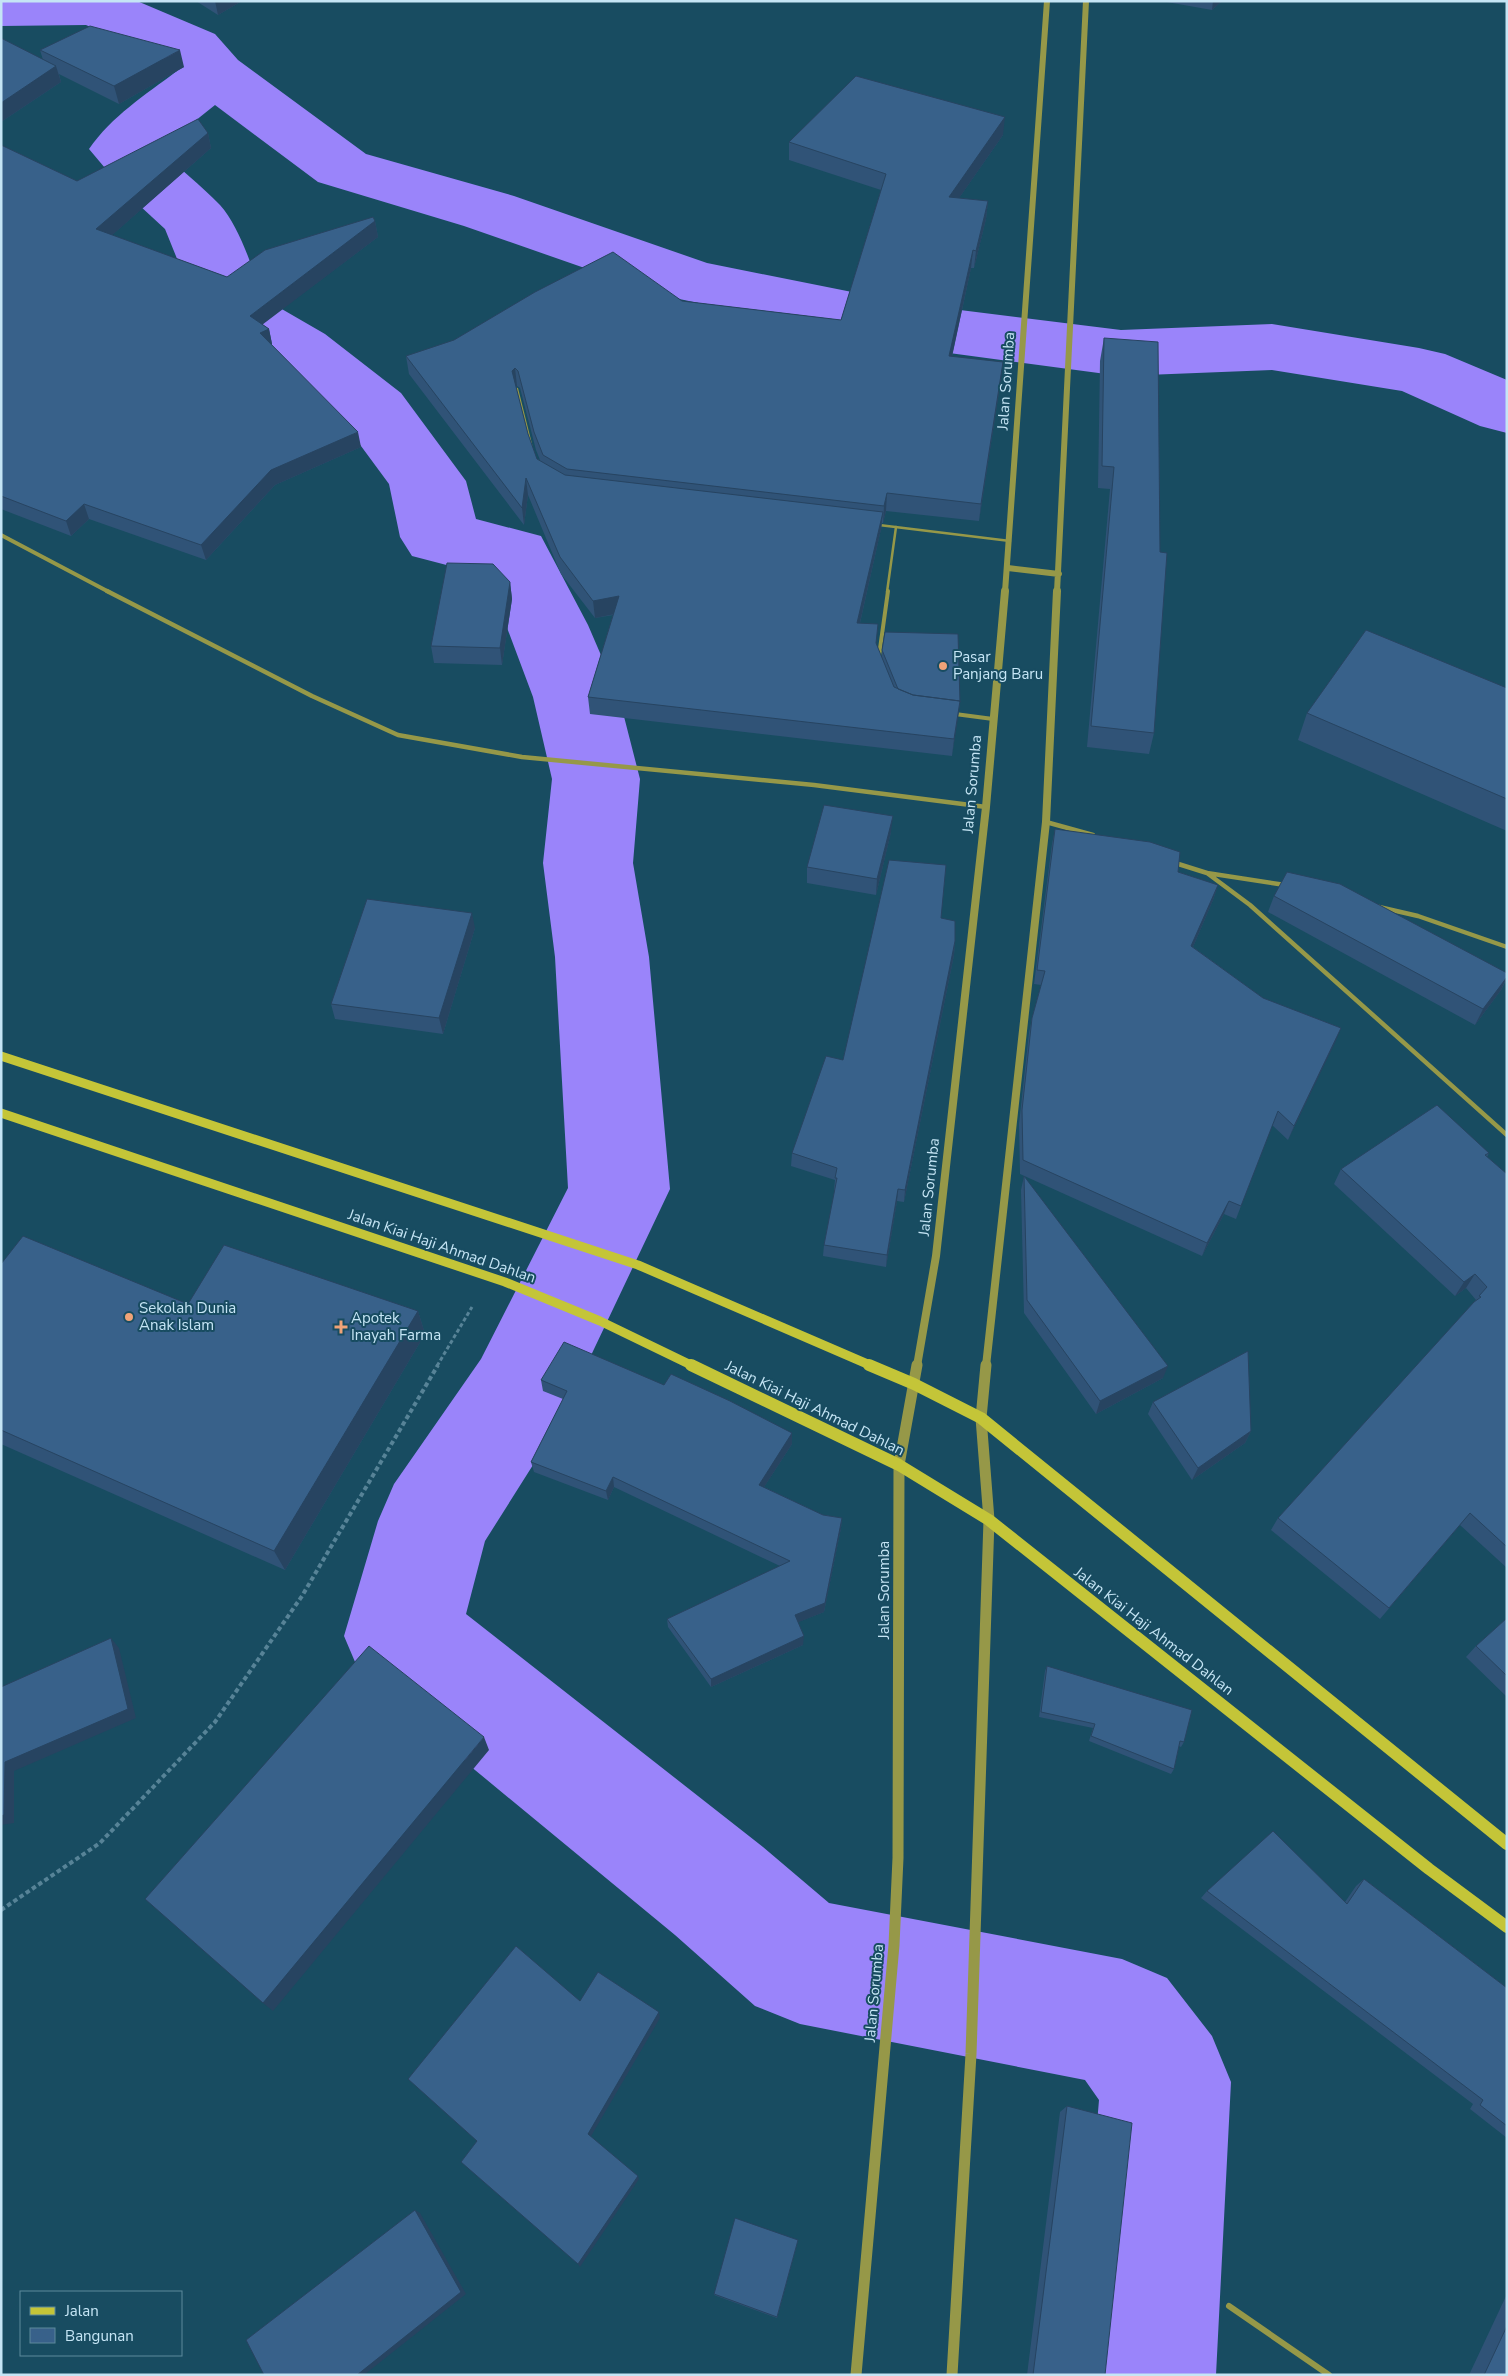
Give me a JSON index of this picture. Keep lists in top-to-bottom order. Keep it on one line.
{"streets":{"main road":["Jalan Kiai Haji Ahmad Dahlan"],"street":["Jalan Sorumba"]},"crossings":[["Jalan Sorumba","Jalan Kiai Haji Ahmad Dahlan"]],"places":{"other":["Pasar Panjang Baru","Sekolah Dunia Anak Islam"],"health":["Apotek Inayah Farma"]},"legend":["Jalan","Bangunan"]}
